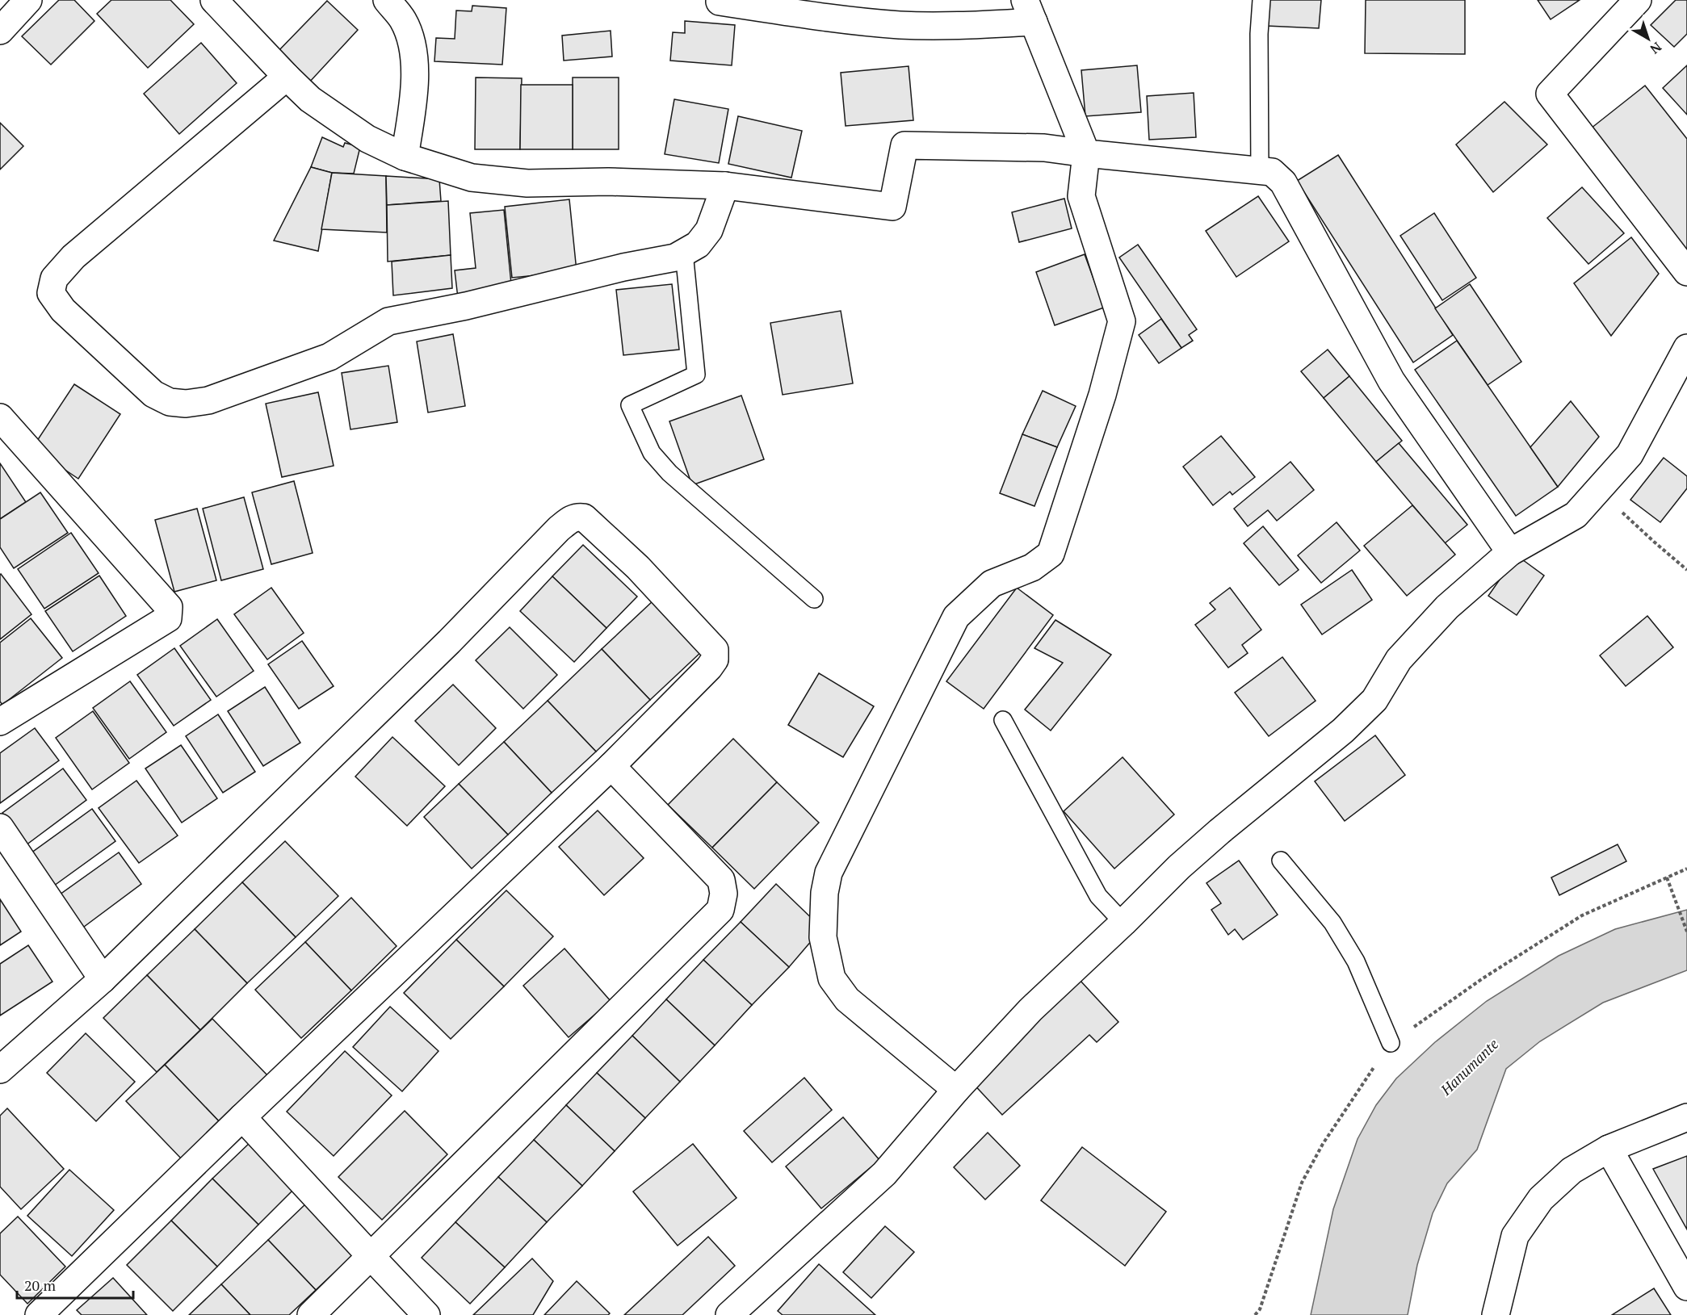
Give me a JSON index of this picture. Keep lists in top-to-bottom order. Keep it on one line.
{"water":["Hanumante"],"scale_bar":"20 m","north":"bottom right"}
